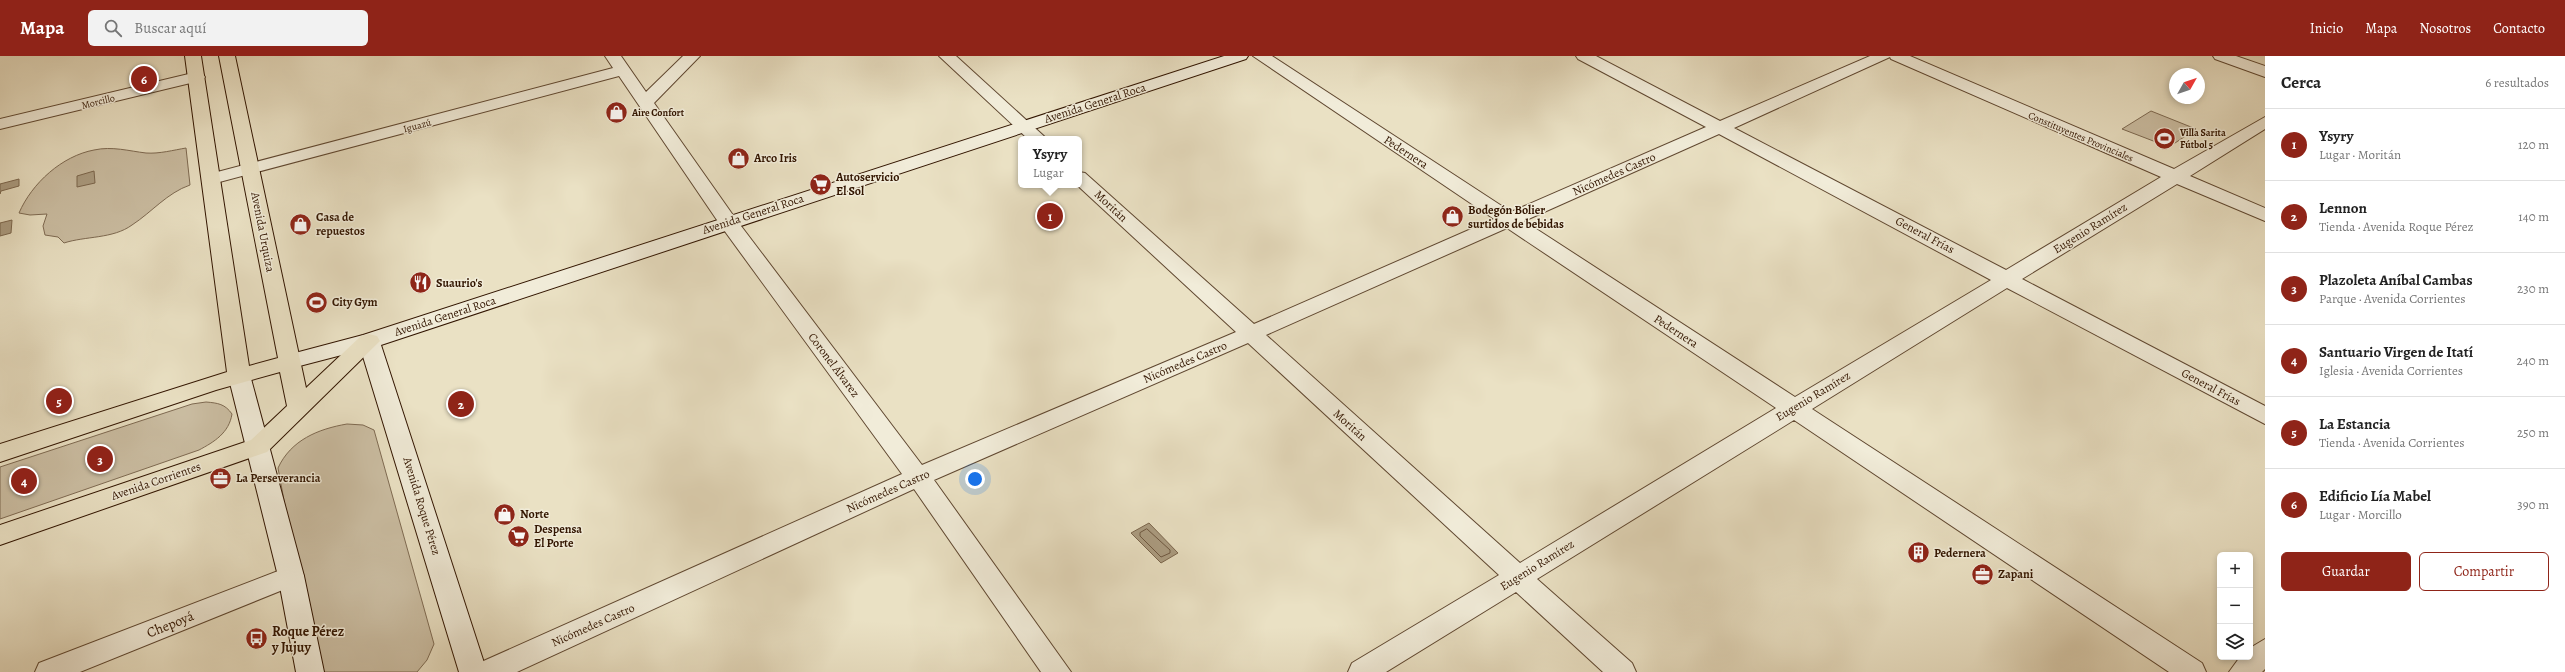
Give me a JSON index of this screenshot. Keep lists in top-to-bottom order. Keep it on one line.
{"streets":{"main road":["Avenida Urquiza","Avenida Corrientes"],"street":["Morcillo","Avenida General Roca","Iguazú","Constituyentes Provinciales","Pedernera","Nicómedes Castro","Moritán","Eugenio Ramírez","General Frías","Coronel Álvarez","Avenida Roque Pérez","Chepoyá"]},"crossings":[["Avenida General Roca","Avenida Urquiza"],["Avenida General Roca","Coronel Álvarez"],["Avenida General Roca","Avenida Corrientes"],["Avenida General Roca","Avenida Roque Pérez"],["Iguazú","Avenida Urquiza"],["Iguazú","Coronel Álvarez"],["Constituyentes Provinciales","Eugenio Ramírez"],["Pedernera","Nicómedes Castro"],["Pedernera","Eugenio Ramírez"],["Nicómedes Castro","Moritán"],["Nicómedes Castro","General Frías"],["Nicómedes Castro","Coronel Álvarez"],["Moritán","Eugenio Ramírez"],["Eugenio Ramírez","General Frías"],["Avenida Urquiza","Avenida Corrientes"],["Avenida Corrientes","Avenida Roque Pérez"]],"places":{"shop":["Aire Confort","Arco Iris","Bodegón Bolier surtidos de bebidas","Casa de repuestos","Norte"],"sports":["Villa Sarita Fútbol 5","City Gym"],"supermarket":["Autoservicio El Sol","Despensa El Porte"],"restaurant":["Suaurio's"],"office":["La Perseverancia","Zapani"],"building":["Pedernera"],"bus stop":["Roque Pérez y Jujuy"]},"north":"top right","page":{"header":"Mapa","search":"Buscar aquí","nav":["Inicio","Mapa","Nosotros","Contacto"],"heading":["Cerca","6 resultados"],"pins":["6","1","5","2","3","4"],"list":[{"mark":"1","name":"Ysyry","note":"Lugar · Moritán","value":"120 m"},{"mark":"2","name":"Lennon","note":"Tienda · Avenida Roque Pérez","value":"140 m"},{"mark":"3","name":"Plazoleta Aníbal Cambas","note":"Parque · Avenida Corrientes","value":"230 m"},{"mark":"4","name":"Santuario Virgen de Itatí","note":"Iglesia · Avenida Corrientes","value":"240 m"},{"mark":"5","name":"La Estancia","note":"Tienda · Avenida Corrientes","value":"250 m"},{"mark":"6","name":"Edificio Lía Mabel","note":"Lugar · Morcillo","value":"390 m"}],"popup":["Ysyry","Lugar"],"buttons":["Guardar","Compartir"],"map_buttons":["+","−"]}}
